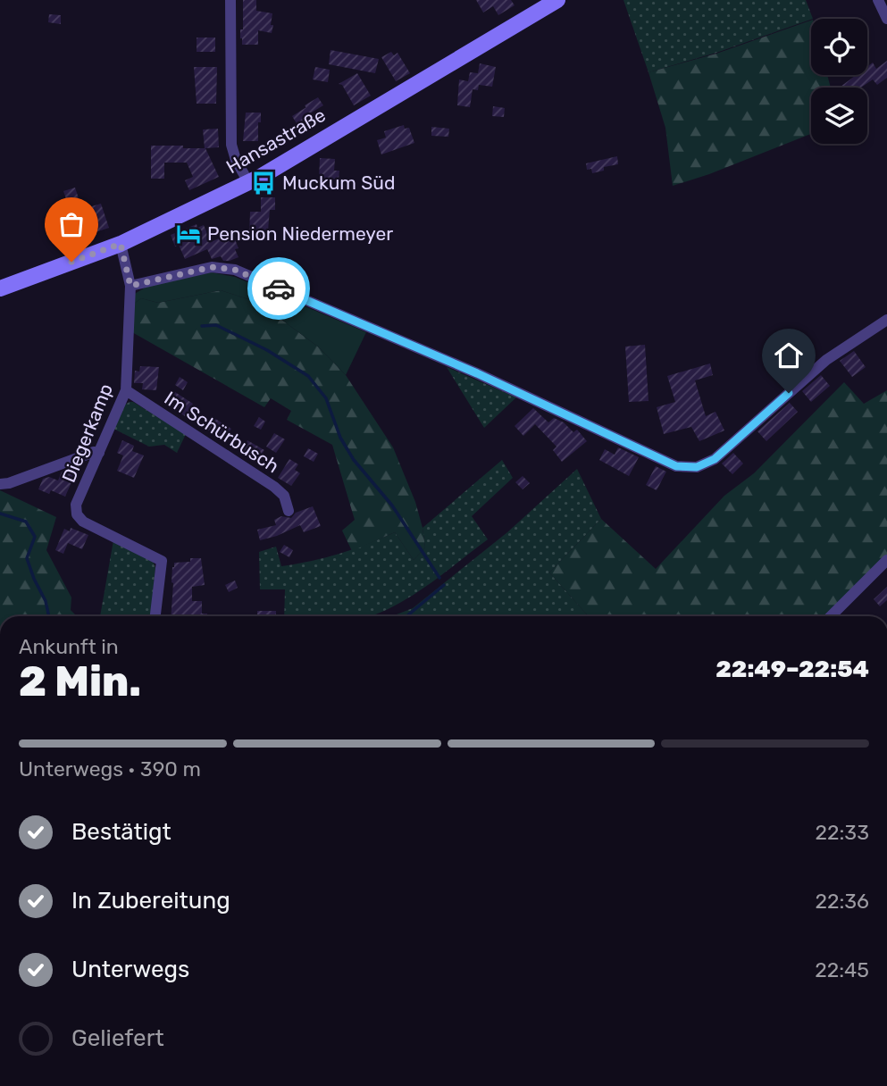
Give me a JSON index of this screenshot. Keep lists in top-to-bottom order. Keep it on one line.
{"streets":{"main road":["Hansastraße"],"street":["Im Schürbusch","Diegerkamp"]},"crossings":[["Hansastraße","Diegerkamp"],["Im Schürbusch","Diegerkamp"]],"places":{"bus stop":["Muckum Süd"],"hotel":["Pension Niedermeyer"]},"page":{"heading":["2 Min.","Ankunft in","22:49–22:54"],"bar":"Unterwegs · 390 m","list":[["Bestätigt","22:33"],["In Zubereitung","22:36"],["Unterwegs","22:45"],"Geliefert"]}}
